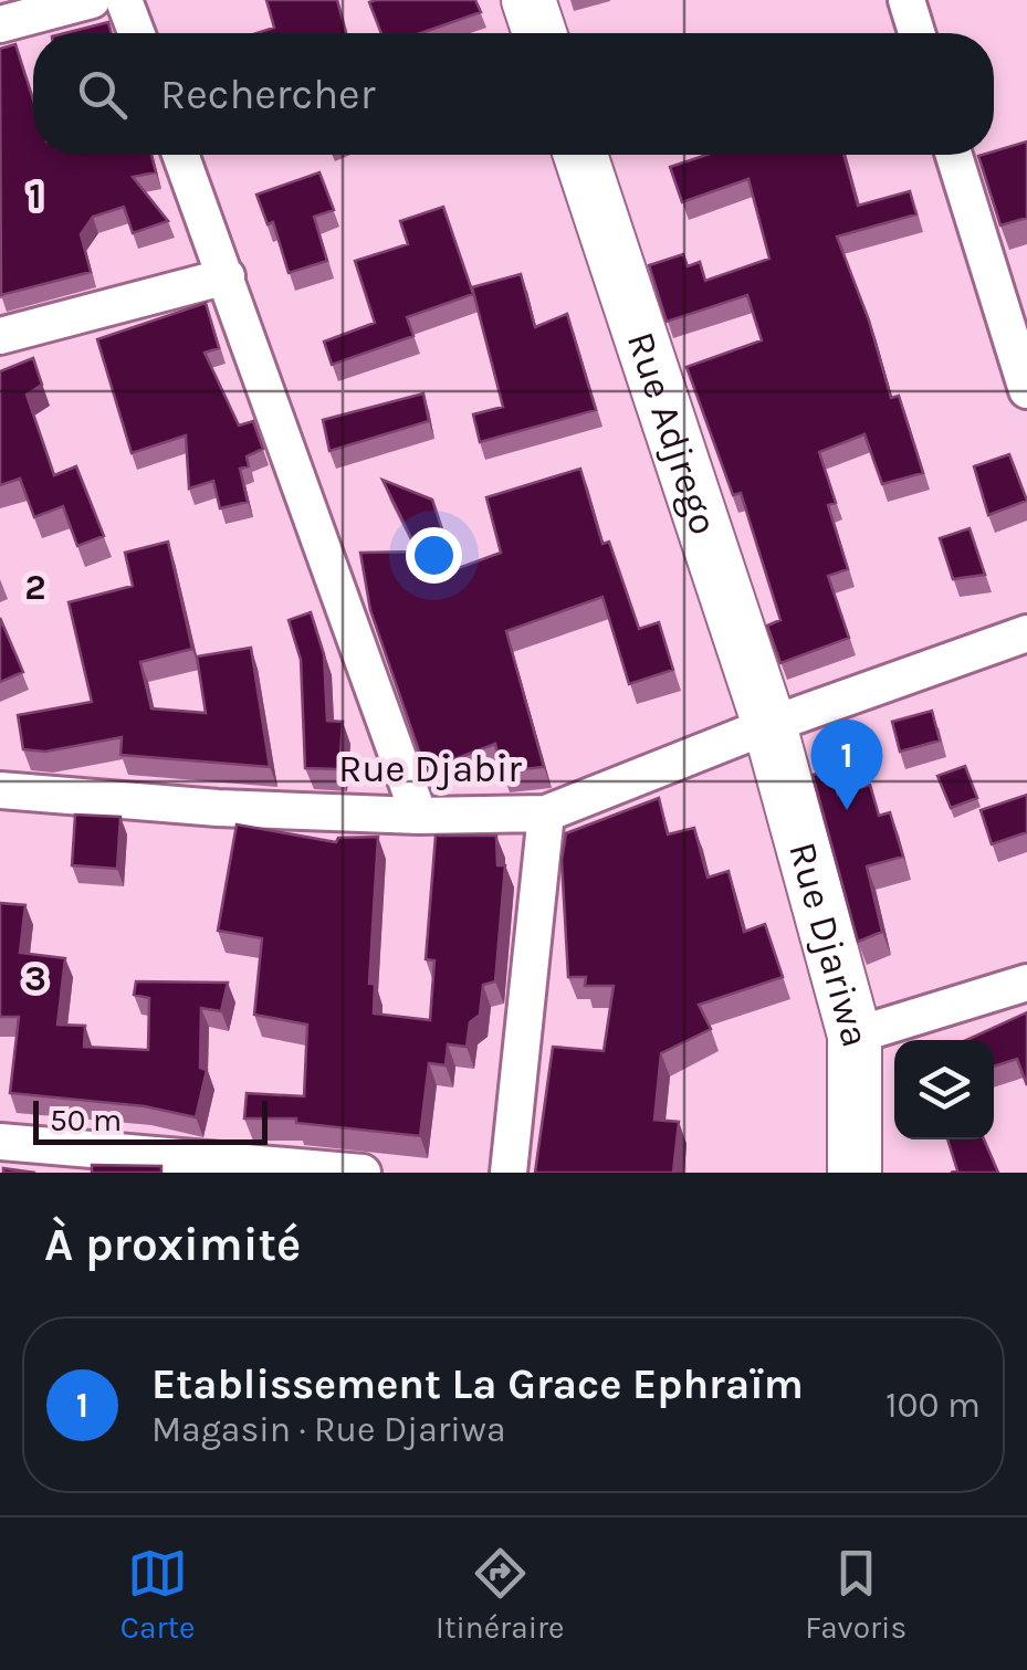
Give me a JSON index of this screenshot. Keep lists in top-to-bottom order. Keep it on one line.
{"streets":{"street":["Rue Adjrego","Rue Djabir","Rue Djariwa"]},"crossings":[["Rue Adjrego","Rue Djabir"],["Rue Adjrego","Rue Djariwa"],["Rue Djabir","Rue Djariwa"]],"scale_bar":"50 m","page":{"search":"Rechercher","pins":"1","scale":"50 m","heading":"À proximité","list":[{"mark":"1","name":"Etablissement La Grace Ephraïm","note":"Magasin · Rue Djariwa","value":"100 m"}],"nav":["Carte","Itinéraire","Favoris"]},"grid":{"rows":["1","2","3"]}}
